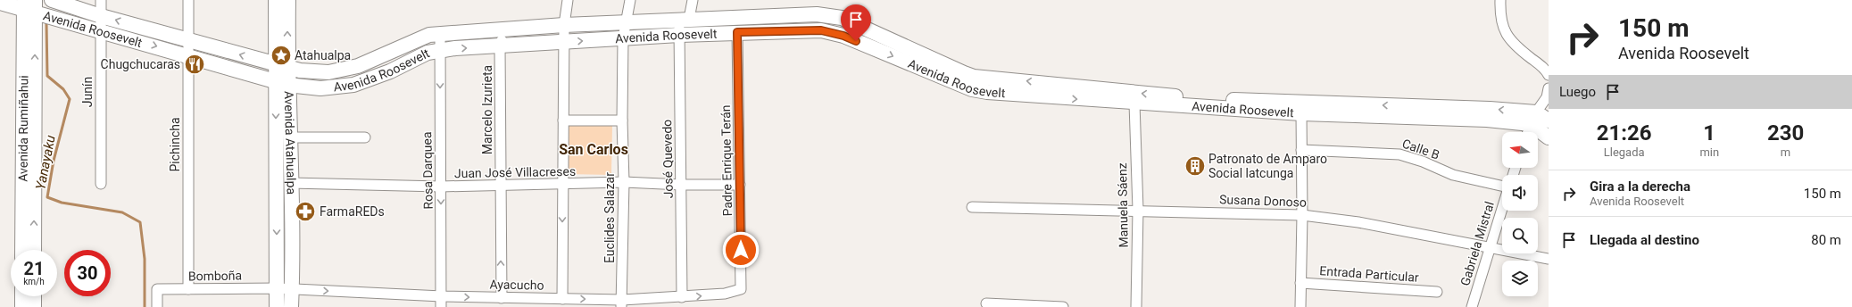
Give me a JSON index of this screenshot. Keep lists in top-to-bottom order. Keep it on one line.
{"streets":{"street":["Avenida Roosevelt","Junín","Marcelo Izurieta","Avenida Rumiñahui","Avenida Atahualpa","Pichincha","Calle B","José Quevedo","Padre Enrique Terán","Rosa Darquea","Juan José Villacreses","Susana Donoso","Manuela Sáenz","Euclides Salazar","Gabriela Mistral","Entrada Particular","Bomboña","Ayacucho"]},"crossings":[["Avenida Roosevelt","Junín"],["Avenida Roosevelt","Marcelo Izurieta"],["Avenida Roosevelt","Avenida Rumiñahui"],["Avenida Roosevelt","Avenida Atahualpa"],["Avenida Roosevelt","Pichincha"],["Avenida Roosevelt","José Quevedo"],["Avenida Roosevelt","Padre Enrique Terán"],["Avenida Roosevelt","Rosa Darquea"],["Avenida Roosevelt","Manuela Sáenz"],["Avenida Roosevelt","Euclides Salazar"],["Marcelo Izurieta","Juan José Villacreses"],["Marcelo Izurieta","Ayacucho"],["Avenida Atahualpa","Juan José Villacreses"],["Avenida Atahualpa","Bomboña"],["Avenida Atahualpa","Ayacucho"],["Pichincha","Bomboña"],["José Quevedo","Juan José Villacreses"],["José Quevedo","Ayacucho"],["Padre Enrique Terán","Juan José Villacreses"],["Padre Enrique Terán","Ayacucho"],["Rosa Darquea","Juan José Villacreses"],["Rosa Darquea","Ayacucho"],["Juan José Villacreses","Euclides Salazar"],["Susana Donoso","Manuela Sáenz"],["Susana Donoso","Gabriela Mistral"],["Euclides Salazar","Ayacucho"],["Bomboña","Ayacucho"]],"one_way":["Rosa Darquea","Ayacucho"],"districts":["San Carlos"],"water":["Yanayaku"],"places":{"place":["Atahualpa"],"restaurant":["Chugchucaras"],"building":["Patronato de Amparo Social latcunga"],"pharmacy":["FarmaREDs"]},"north":"left","page":{"turn":["150 m","Avenida Roosevelt"],"then":"Luego","eta":["21:26","Llegada","1","min","230","m"],"list":[{"name":"Gira a la derecha","note":"Avenida Roosevelt","value":"150 m"},{"name":"Llegada al destino","value":"80 m"}],"speed":"21 km/h","limit":"30"}}
